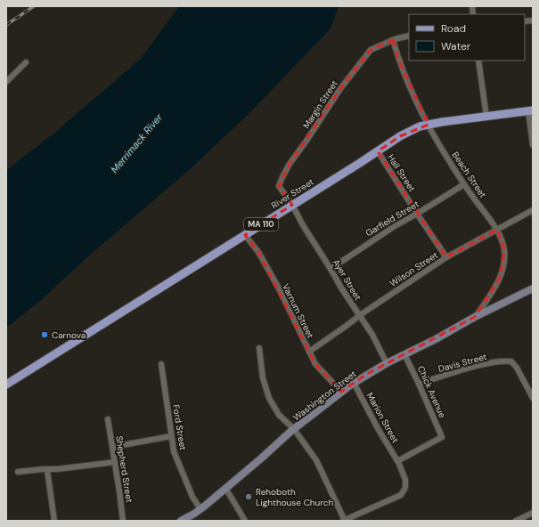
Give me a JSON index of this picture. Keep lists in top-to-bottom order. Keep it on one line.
{"streets":{"main road":["River Street","MA 110"],"street":["Margin Street","Hall Street","Beach Street","Garfield Street","Wilson Street","Ayer Street","Varnum Street","Davis Street","Chick Avenue","Washington Street","Marion Street","Ford Street","Shepherd Street"]},"crossings":[["Margin Street","Beach Street"],["Margin Street","River Street"],["Margin Street","Ayer Street"],["Hall Street","River Street"],["Hall Street","Garfield Street"],["Hall Street","Wilson Street"],["Beach Street","River Street"],["Beach Street","Garfield Street"],["Beach Street","Wilson Street"],["Beach Street","Washington Street"],["River Street","Ayer Street"],["River Street","Varnum Street"],["Garfield Street","Ayer Street"],["Wilson Street","Ayer Street"],["Wilson Street","Varnum Street"],["Ayer Street","Washington Street"],["Varnum Street","Washington Street"],["Davis Street","Chick Avenue"],["Chick Avenue","Washington Street"],["Chick Avenue","Marion Street"],["Washington Street","Marion Street"],["Washington Street","Ford Street"]],"water":["Merrimack River"],"places":["Carnova","Rehoboth Lighthouse Church"],"legend":["Road","Water"]}
